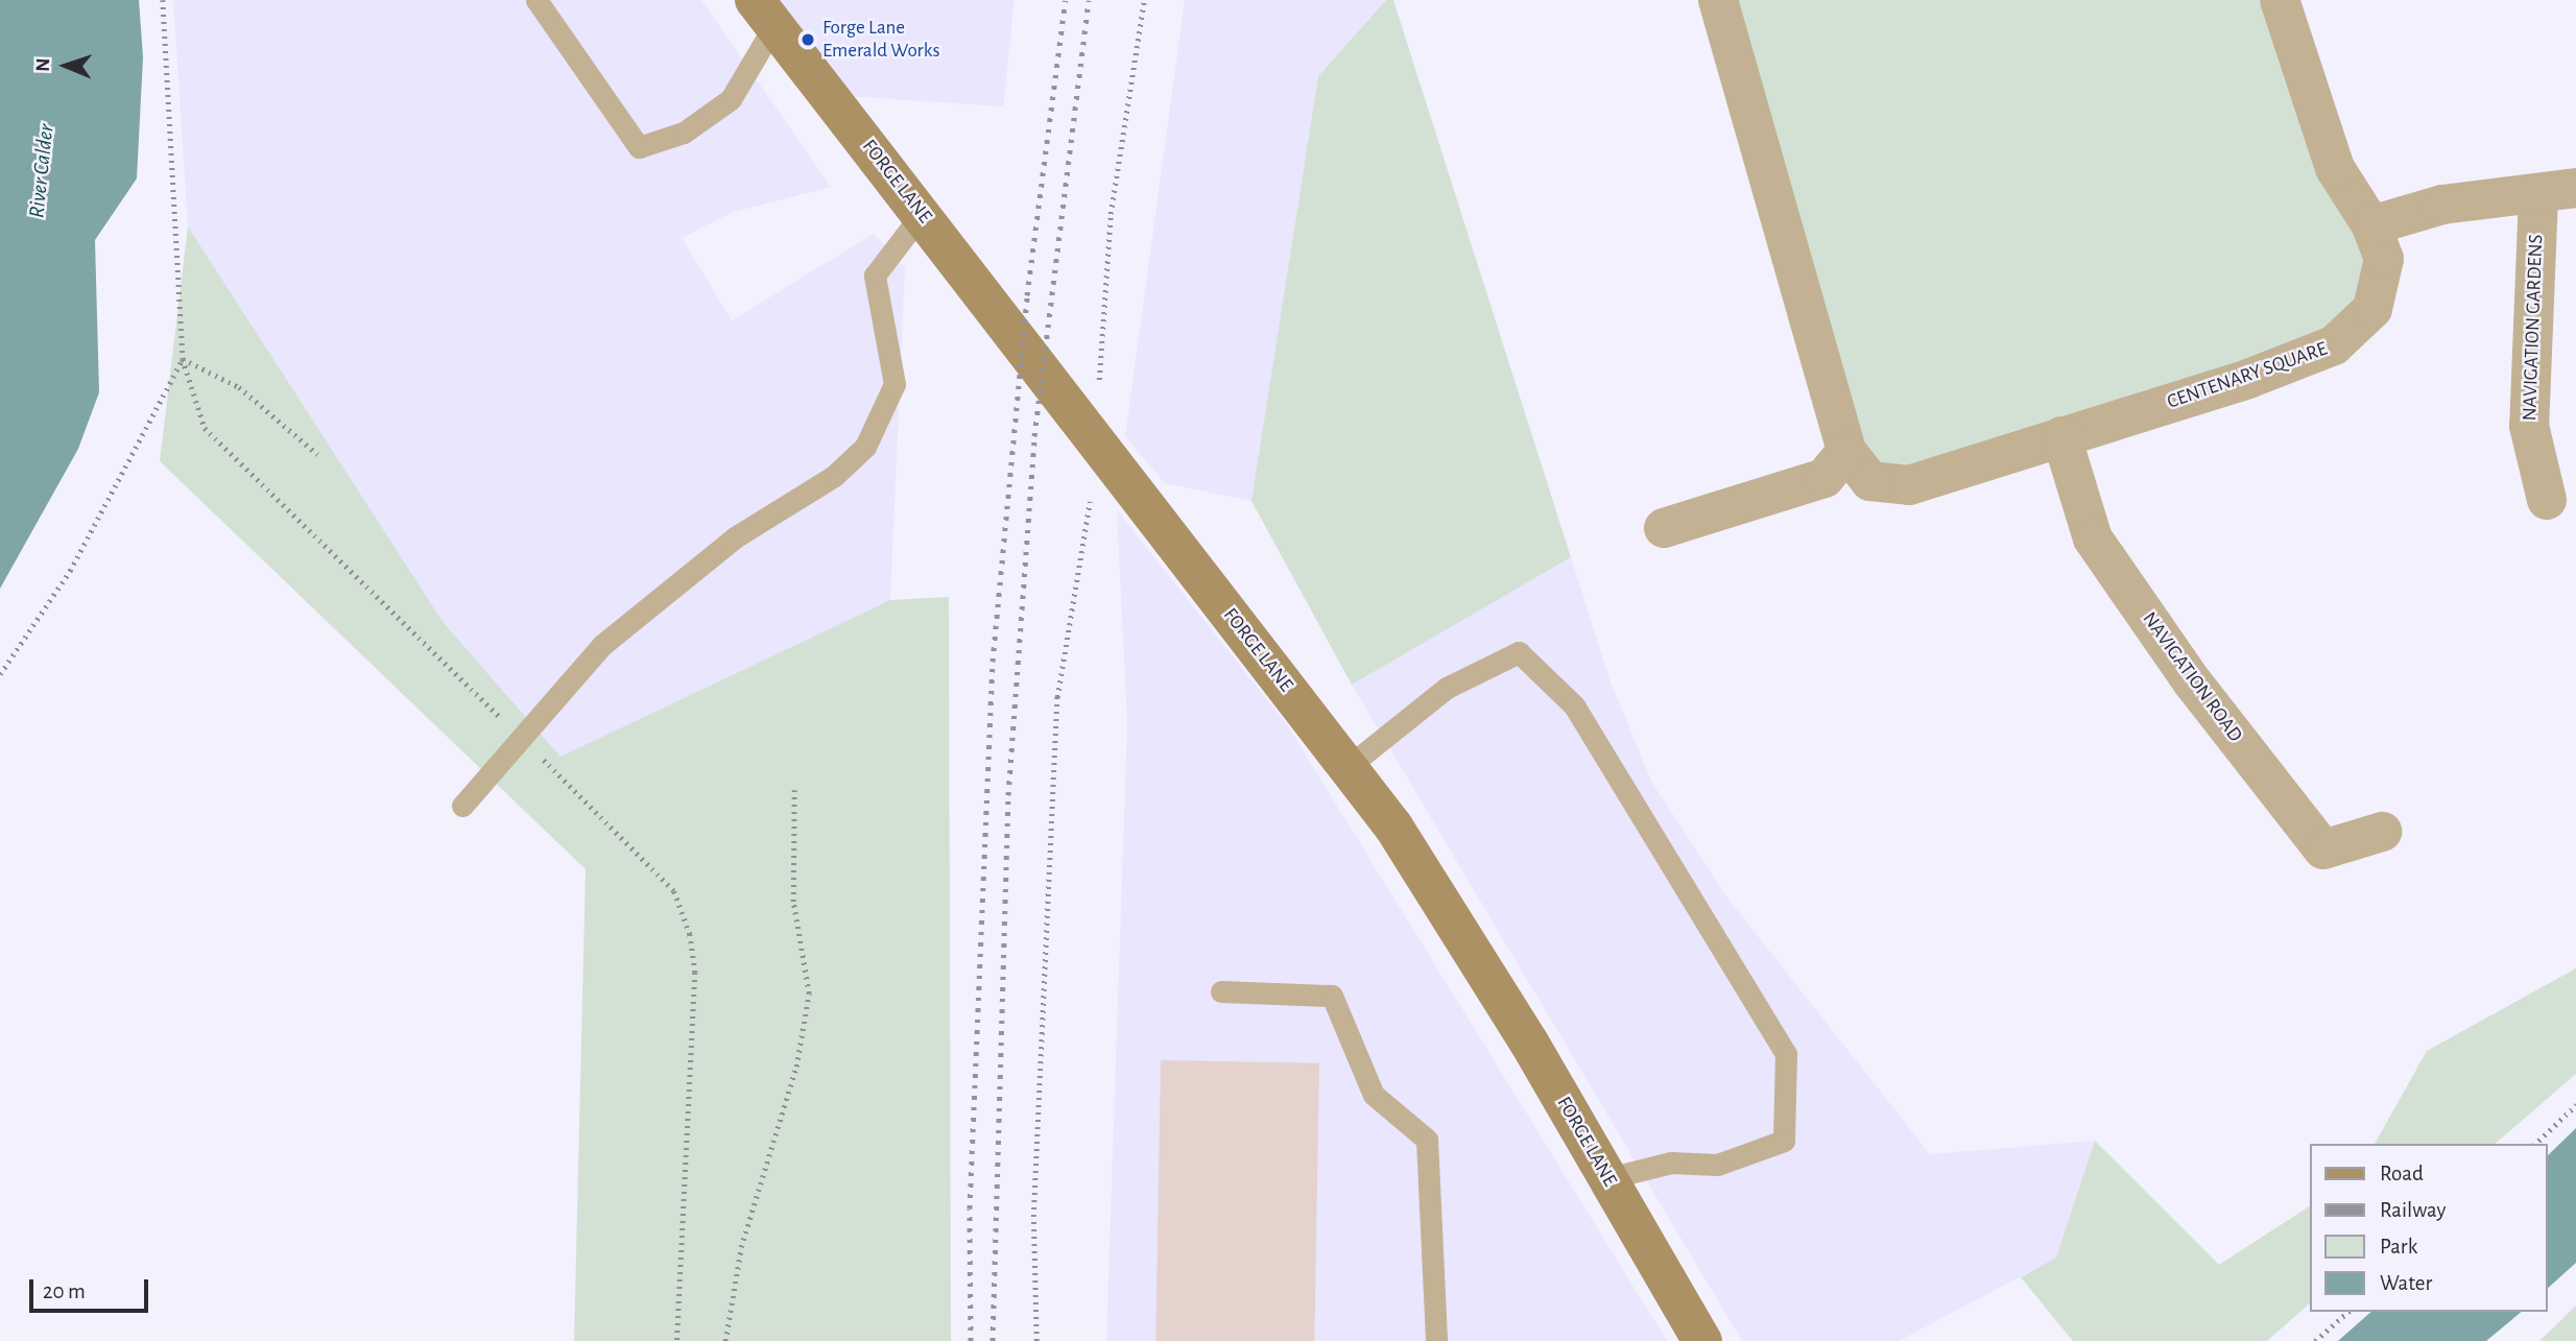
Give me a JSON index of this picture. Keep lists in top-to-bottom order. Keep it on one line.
{"streets":{"street":["FORGE LANE","NAVIGATION GARDENS","CENTENARY SQUARE","NAVIGATION ROAD"]},"crossings":[["CENTENARY SQUARE","NAVIGATION ROAD"]],"water":["River Calder"],"places":["Forge Lane Emerald Works"],"legend":["Road","Railway","Park","Water"],"scale_bar":"20 m","north":"left"}
